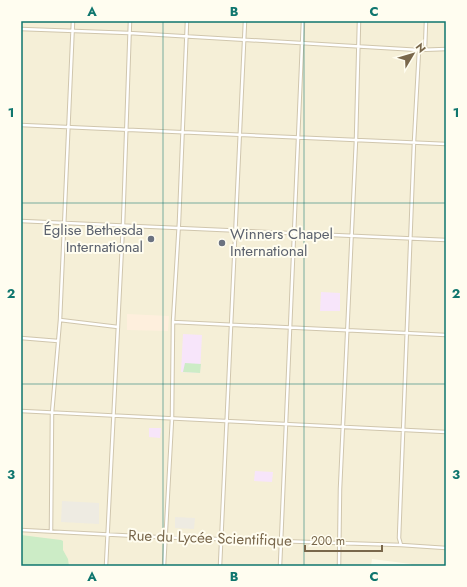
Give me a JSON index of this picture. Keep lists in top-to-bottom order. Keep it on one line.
{"streets":{"street":["Rue du Lycée Scientifique"]},"places":["Église Bethesda International","Winners Chapel International"],"scale_bar":"200 m","north":"top right","grid":{"columns":["A","B","C"],"rows":["1","2","3"]}}
